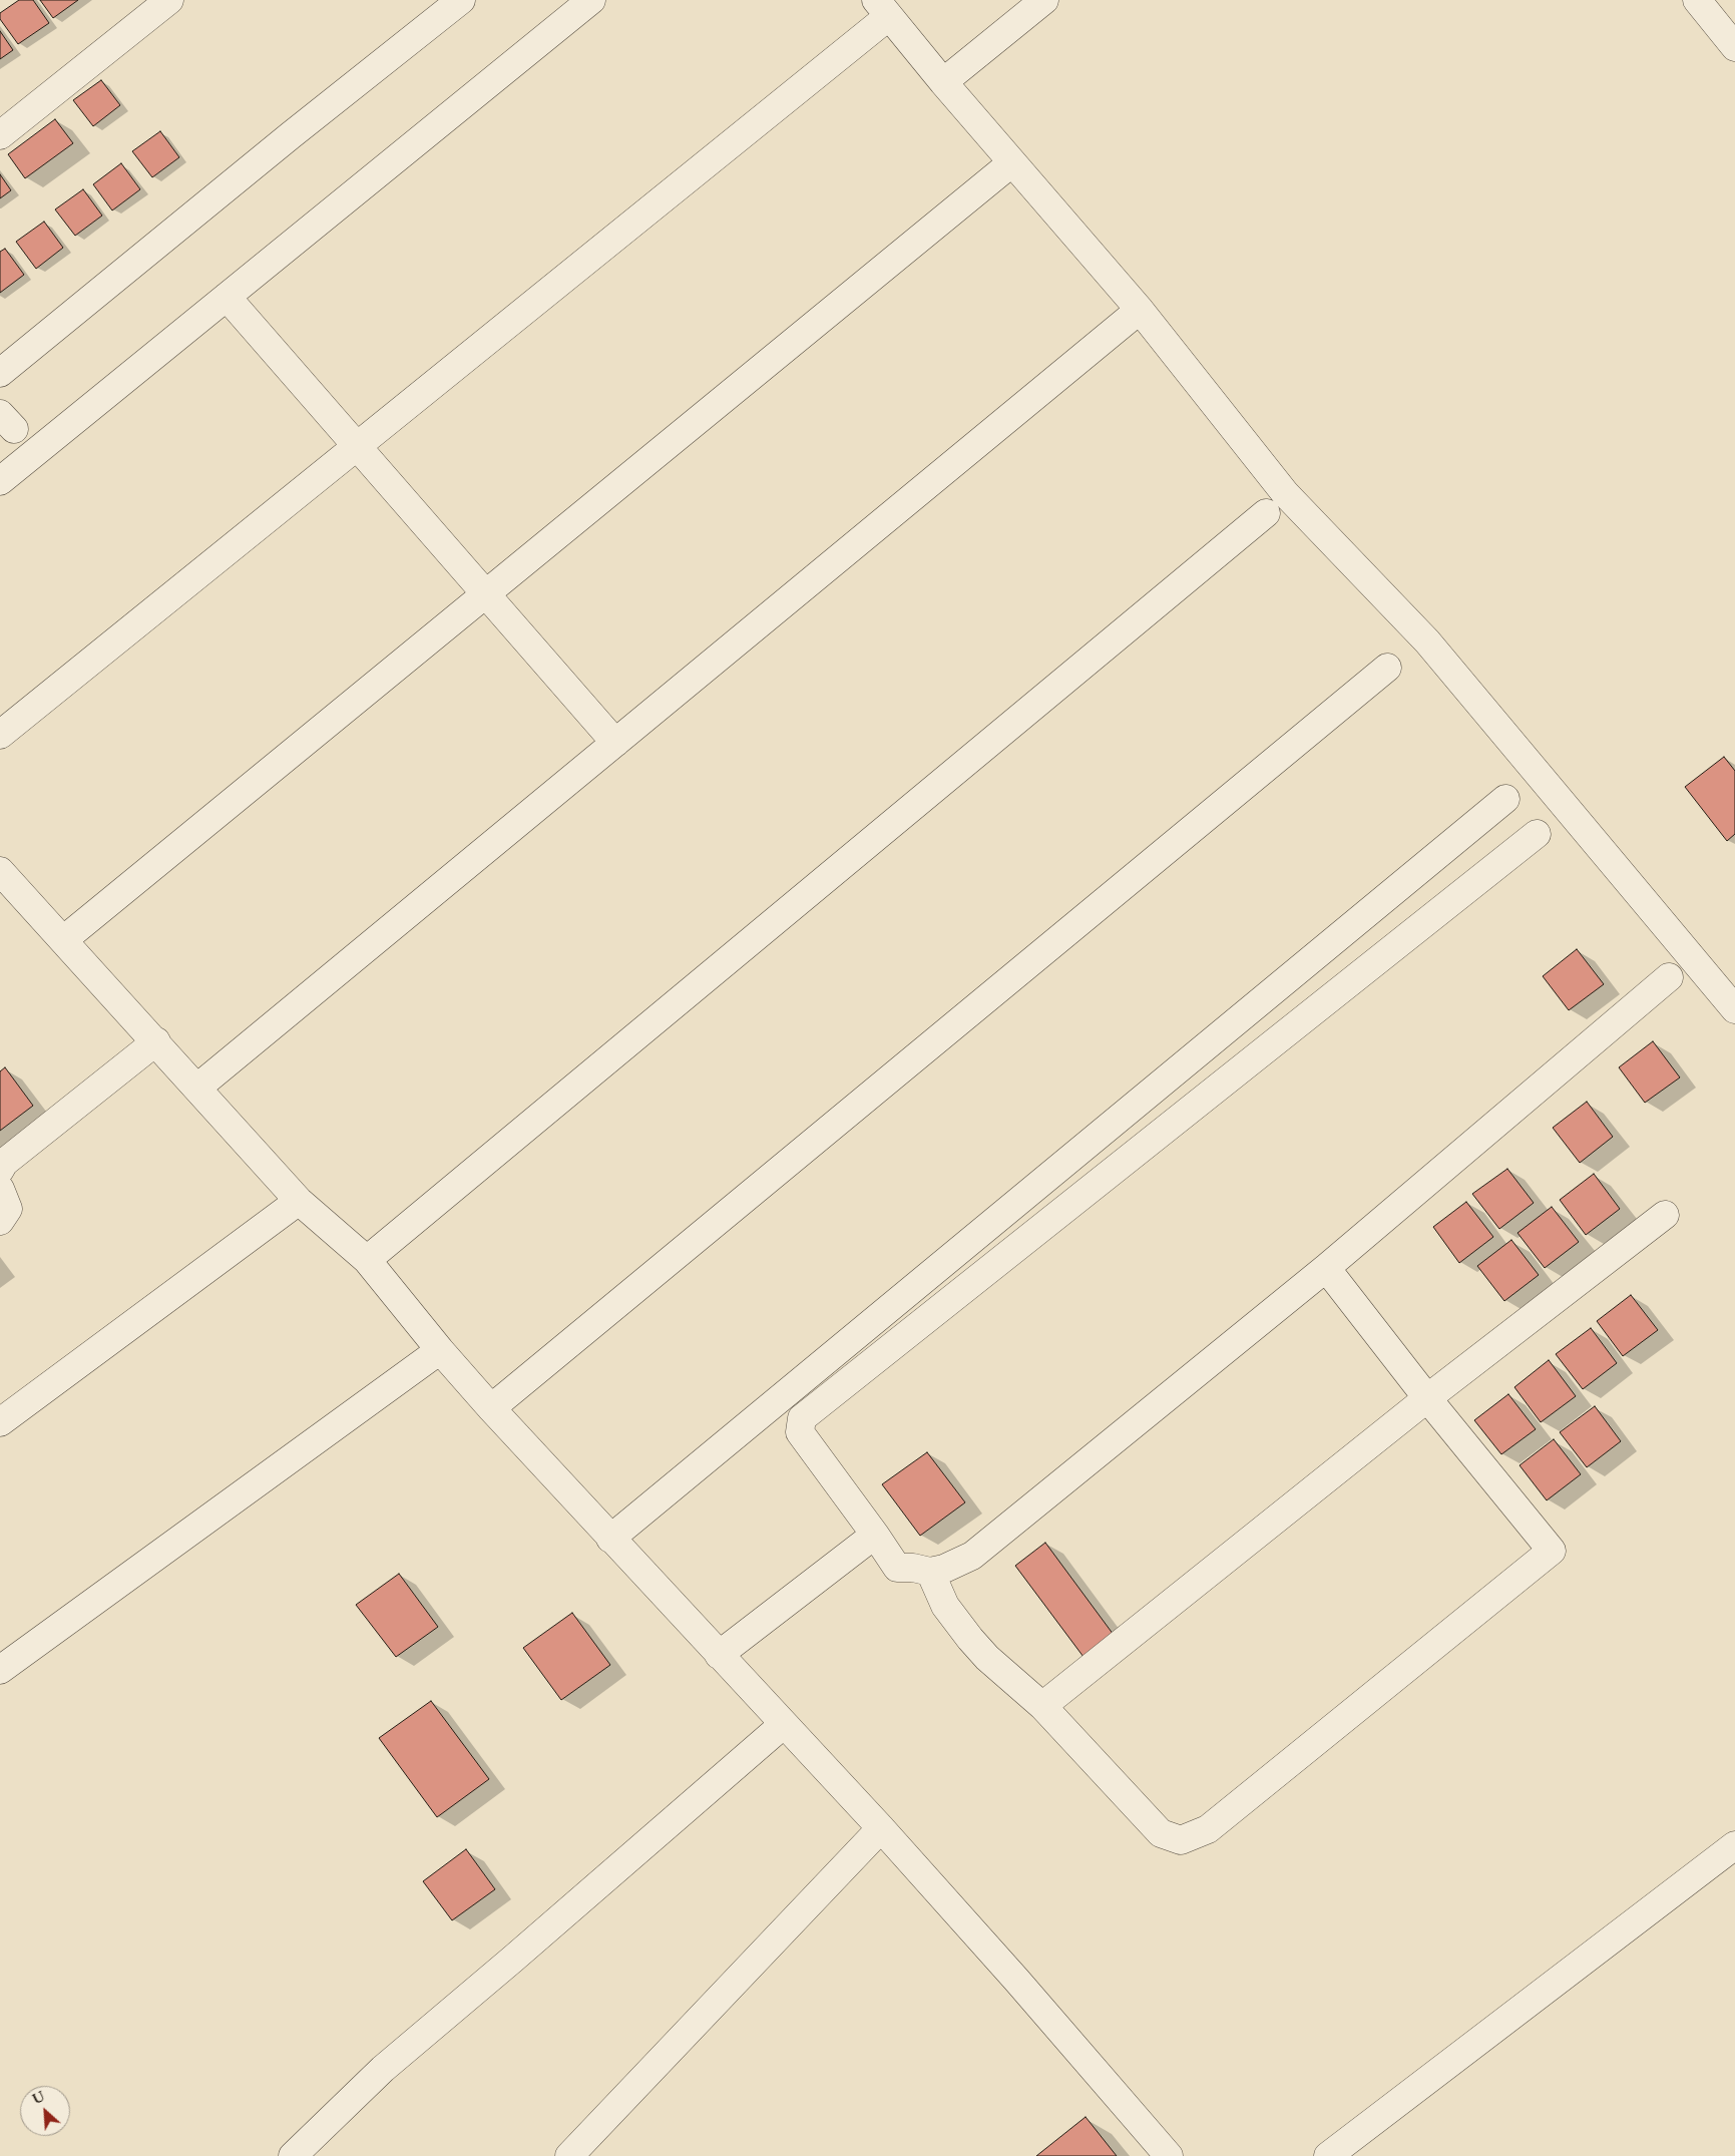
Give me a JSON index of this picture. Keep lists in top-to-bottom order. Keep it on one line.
{"north":"top left"}
